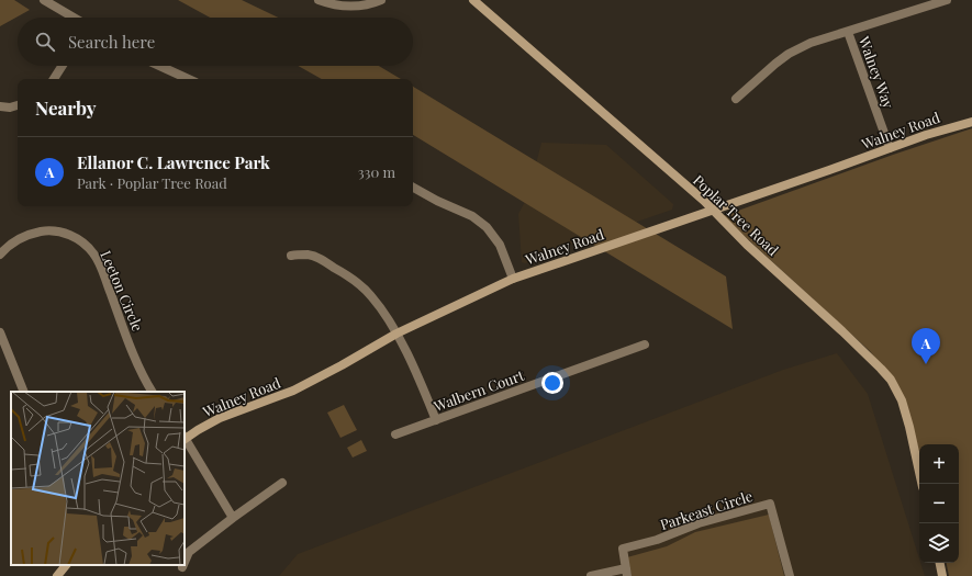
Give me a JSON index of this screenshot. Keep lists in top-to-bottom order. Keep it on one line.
{"streets":{"main road":["Walney Road","Poplar Tree Road"],"street":["Walney Way","Leeton Circle","Walbern Court","Parkeast Circle"]},"crossings":[["Walney Way","Walney Road"],["Walney Road","Poplar Tree Road"]],"page":{"search":"Search here","heading":"Nearby","list":[{"mark":"A","name":"Ellanor C. Lawrence Park","note":"Park · Poplar Tree Road","value":"330 m"}],"pins":"A","map_buttons":["+","−"]}}
